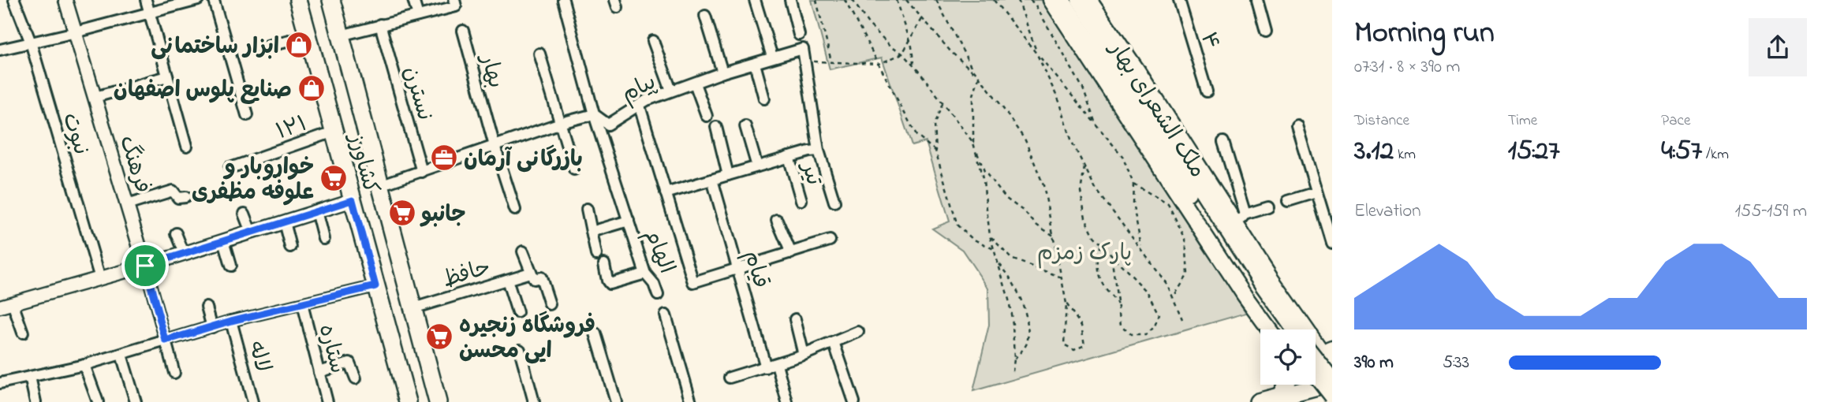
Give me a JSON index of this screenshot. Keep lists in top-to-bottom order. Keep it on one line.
{"streets":{"main road":["ملک الشعرای بهار","کشاورز"],"street":["۴","بهار","پیام","نسترن","۱۲۱","نبوت","فرهنگ","تیر","الهام","قیام","حافظ","ستاره","لاله"]},"crossings":[["بهار","پیام"],["پیام","نسترن"],["پیام","کشاورز"],["پیام","الهام"],["۱۲۱","کشاورز"],["کشاورز","حافظ"]],"parks":["پارک زمزم"],"places":{"shop":["ابزار ساختمانی","صنایع پلوس اصفهان"],"office":["بازرگانی آرمان"],"supermarket":["خواروبار و علوفه مظفری","جانبو","فروشگاه زنجیره ایی محسن"]},"page":{"heading":["Morning run","07:31 · 8 × 390 m"],"stats":[["Distance","3.12 km"],["Time","15:27"],["Pace","4:57 /km"]],"chart":["Elevation","155–159 m"],"list":[{"name":"390 m","note":"5:33"}]}}
